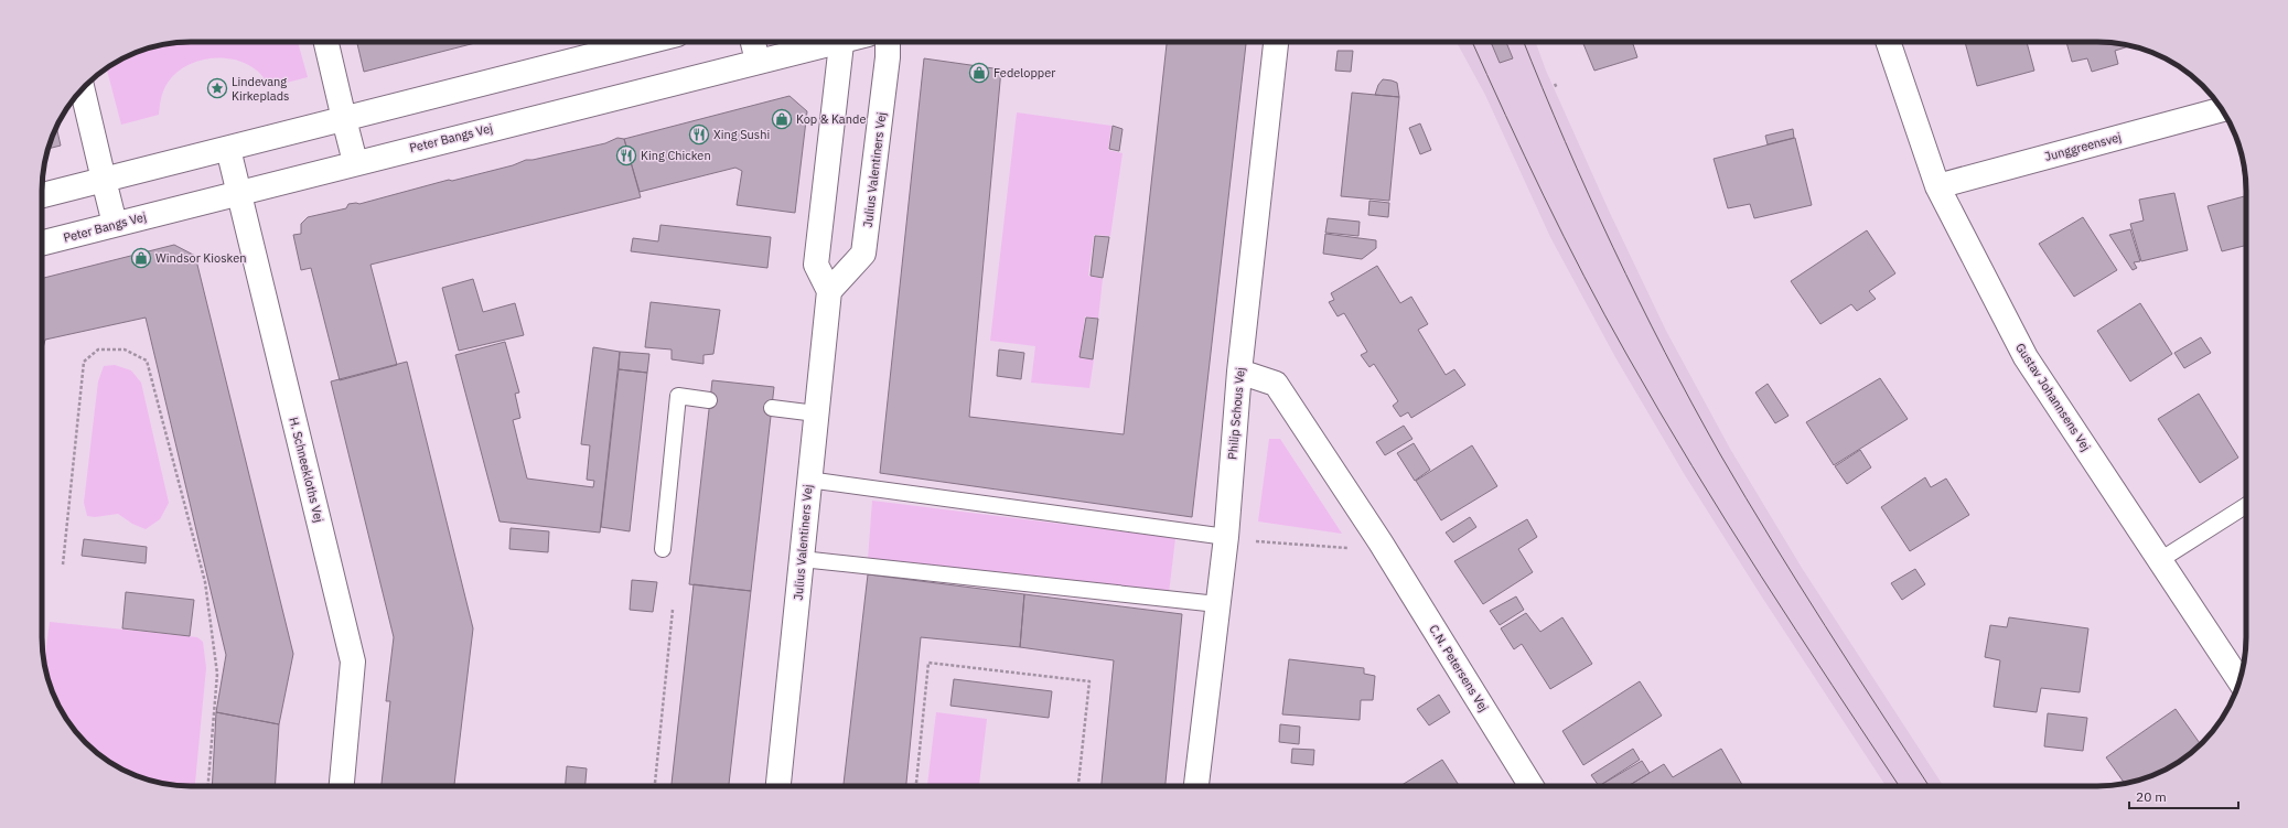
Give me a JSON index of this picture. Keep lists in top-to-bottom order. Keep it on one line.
{"streets":{"street":["Peter Bangs Vej","Junggreensvej","Julius Valentiners Vej","Gustav Johannsens Vej","Philip Schous Vej","H. Schneekloths Vej","C.N. Petersens Vej"]},"crossings":[["Peter Bangs Vej","H. Schneekloths Vej"],["Junggreensvej","Gustav Johannsens Vej"],["Philip Schous Vej","C.N. Petersens Vej"]],"places":{"shop":["Fedelopper","Kop & Kande","Windsor Kiosken"],"place":["Lindevang Kirkeplads"],"restaurant":["Xing Sushi","King Chicken"]},"scale_bar":"20 m"}
